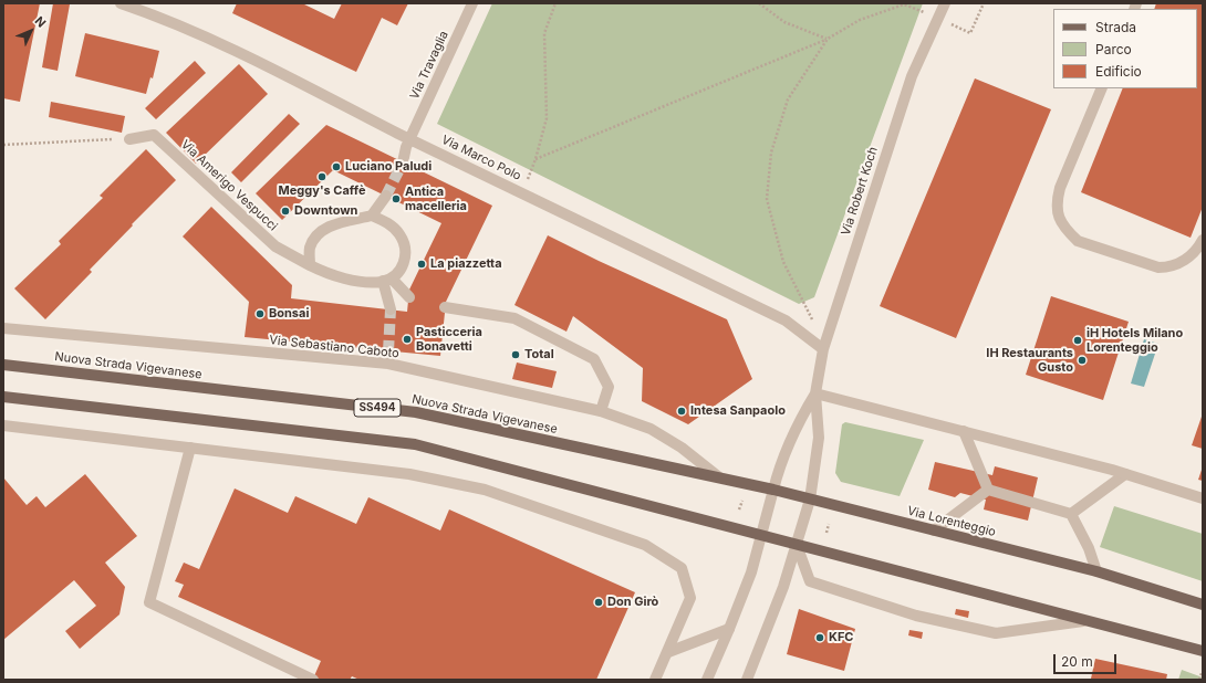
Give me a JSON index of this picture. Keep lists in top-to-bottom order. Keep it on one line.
{"streets":{"main road":["Nuova Strada Vigevanese","SS494","Via Lorenteggio"],"street":["Via Travaglia","Via Marco Polo","Via Amerigo Vespucci","Via Robert Koch","Via Sebastiano Caboto"]},"crossings":[["Via Travaglia","Via Marco Polo"],["Via Marco Polo","Via Robert Koch"],["Via Robert Koch","Nuova Strada Vigevanese"],["Via Robert Koch","Via Lorenteggio"],["Via Sebastiano Caboto","Nuova Strada Vigevanese"],["Nuova Strada Vigevanese","Via Lorenteggio"]],"places":["Luciano Paludi","Meggy's Caffè","Antica macelleria","Downtown","La piazzetta","Bonsai","Pasticceria Bonavetti","iH Hotels Milano Lorenteggio","Total","IH Restaurants Gusto","Intesa Sanpaolo","Don Girò","KFC"],"legend":["Strada","Parco","Edificio"],"scale_bar":"20 m","north":"top right"}
